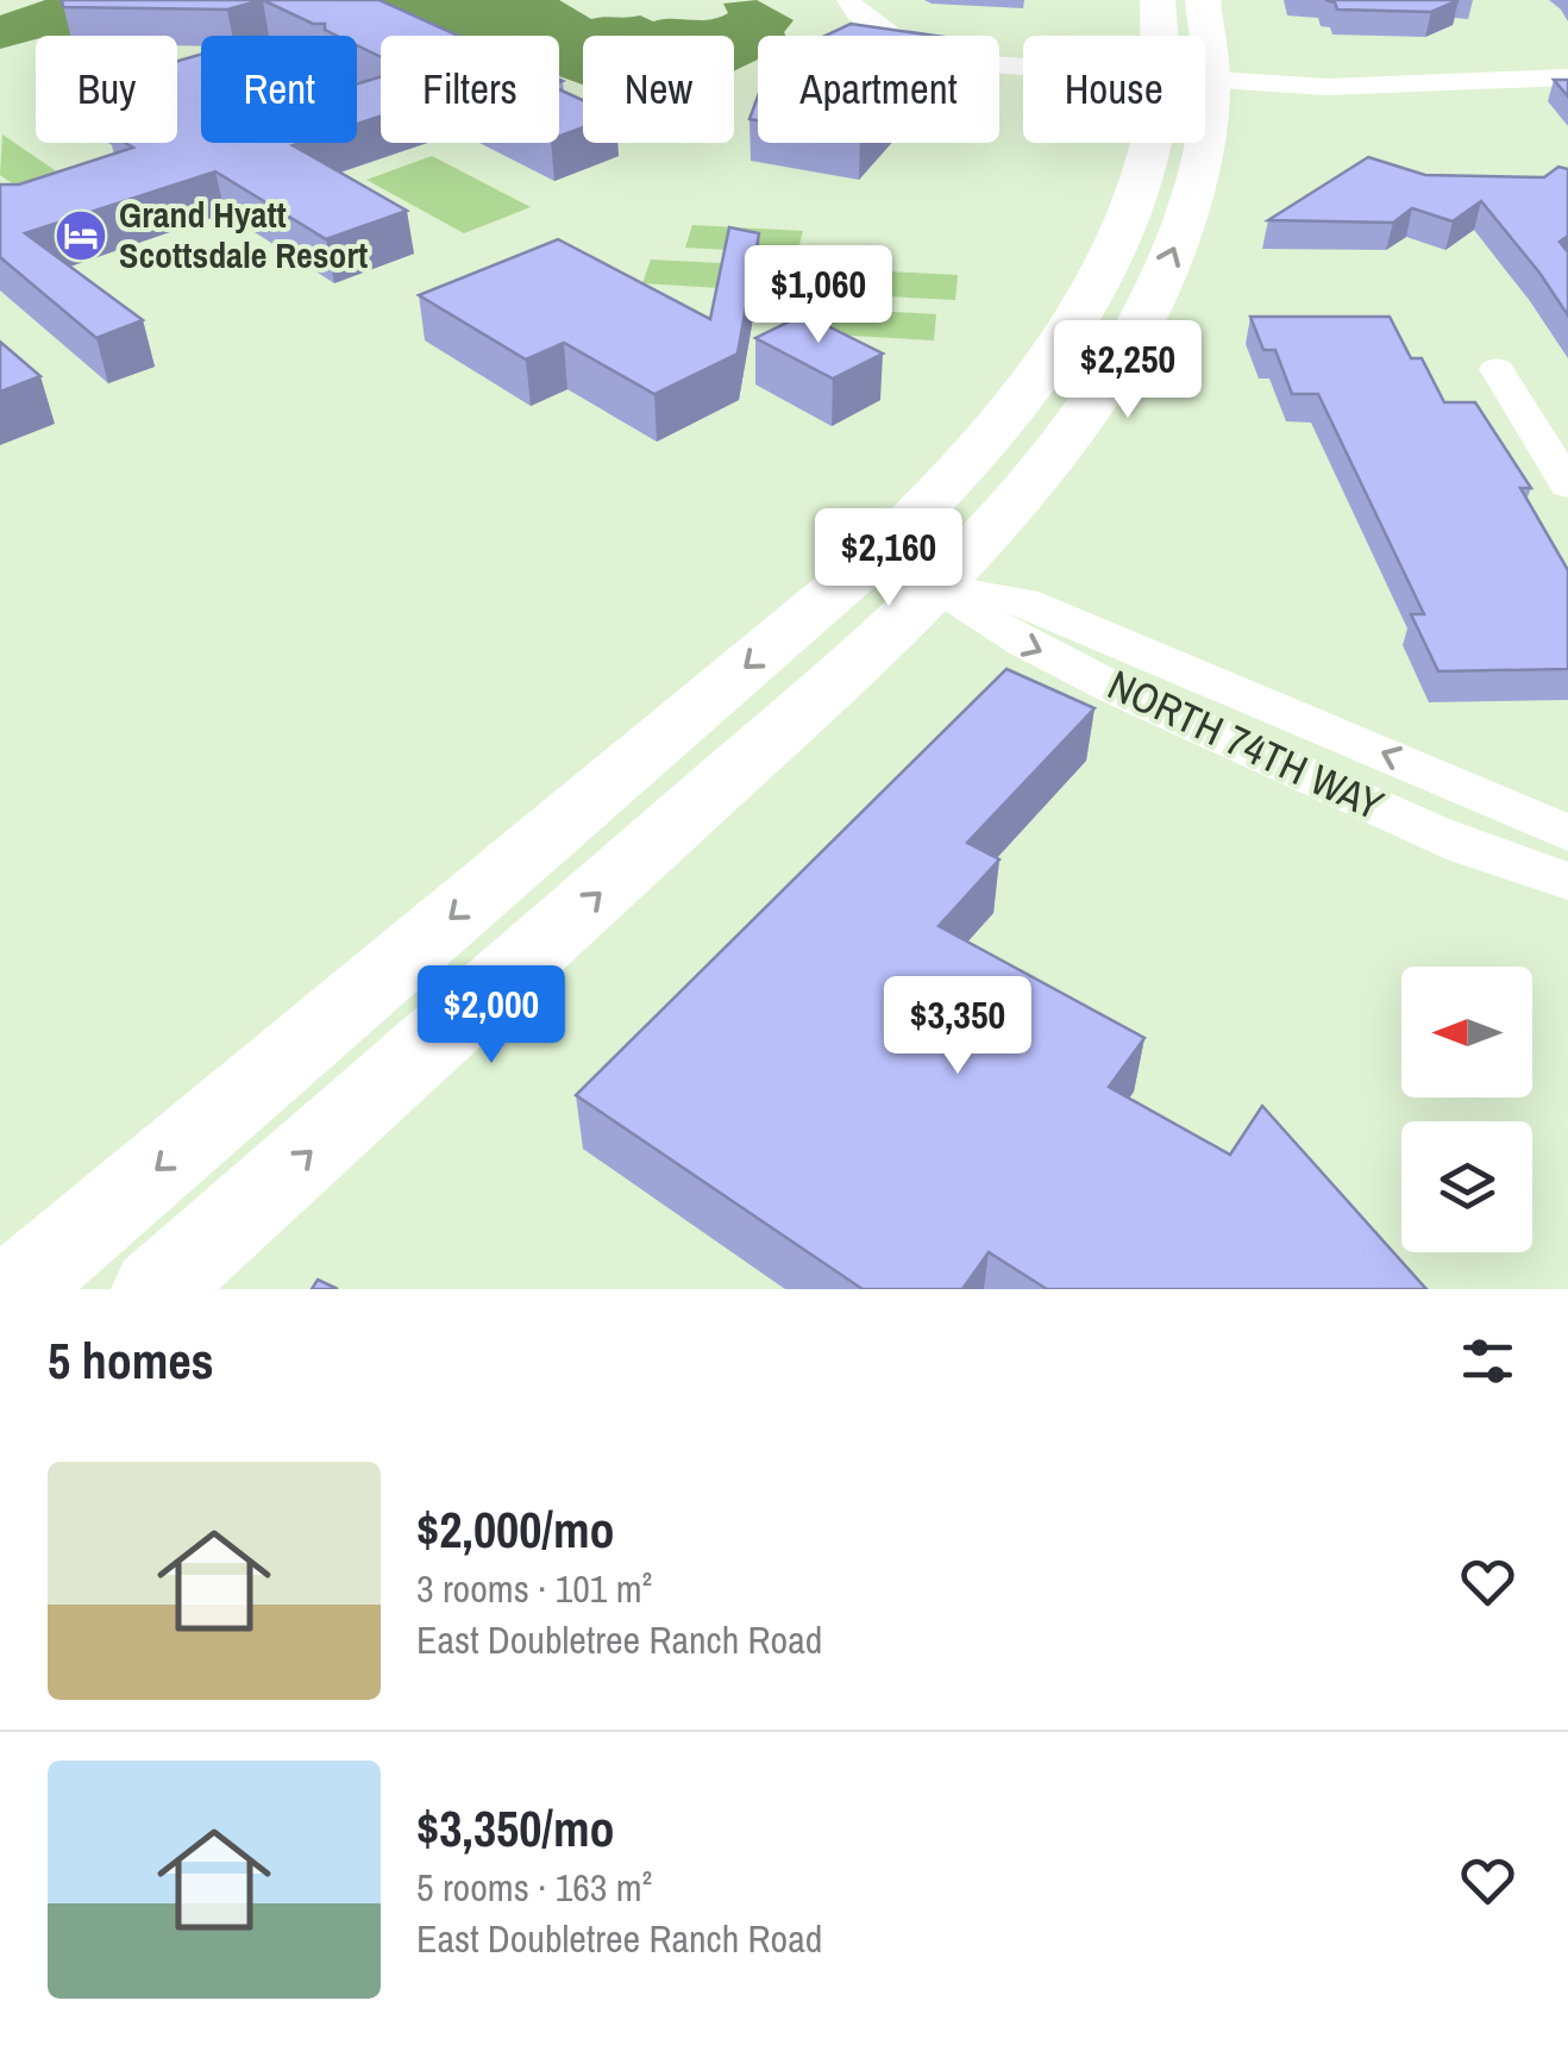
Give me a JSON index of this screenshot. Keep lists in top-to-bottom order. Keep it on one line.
{"streets":{"street":["NORTH 74TH WAY"]},"places":{"hotel":["Grand Hyatt Scottsdale Resort"]},"north":"left","page":{"chip":["Buy","Rent","Filters","New","Apartment","House"],"price":["$1,060","$2,250","$2,160","$2,000","$3,350"],"heading":"5 homes","list":[{"name":"$2,000/mo","note":"3 rooms · 101 m² · East Doubletree Ranch Road"},{"name":"$3,350/mo","note":"5 rooms · 163 m² · East Doubletree Ranch Road"}]}}
